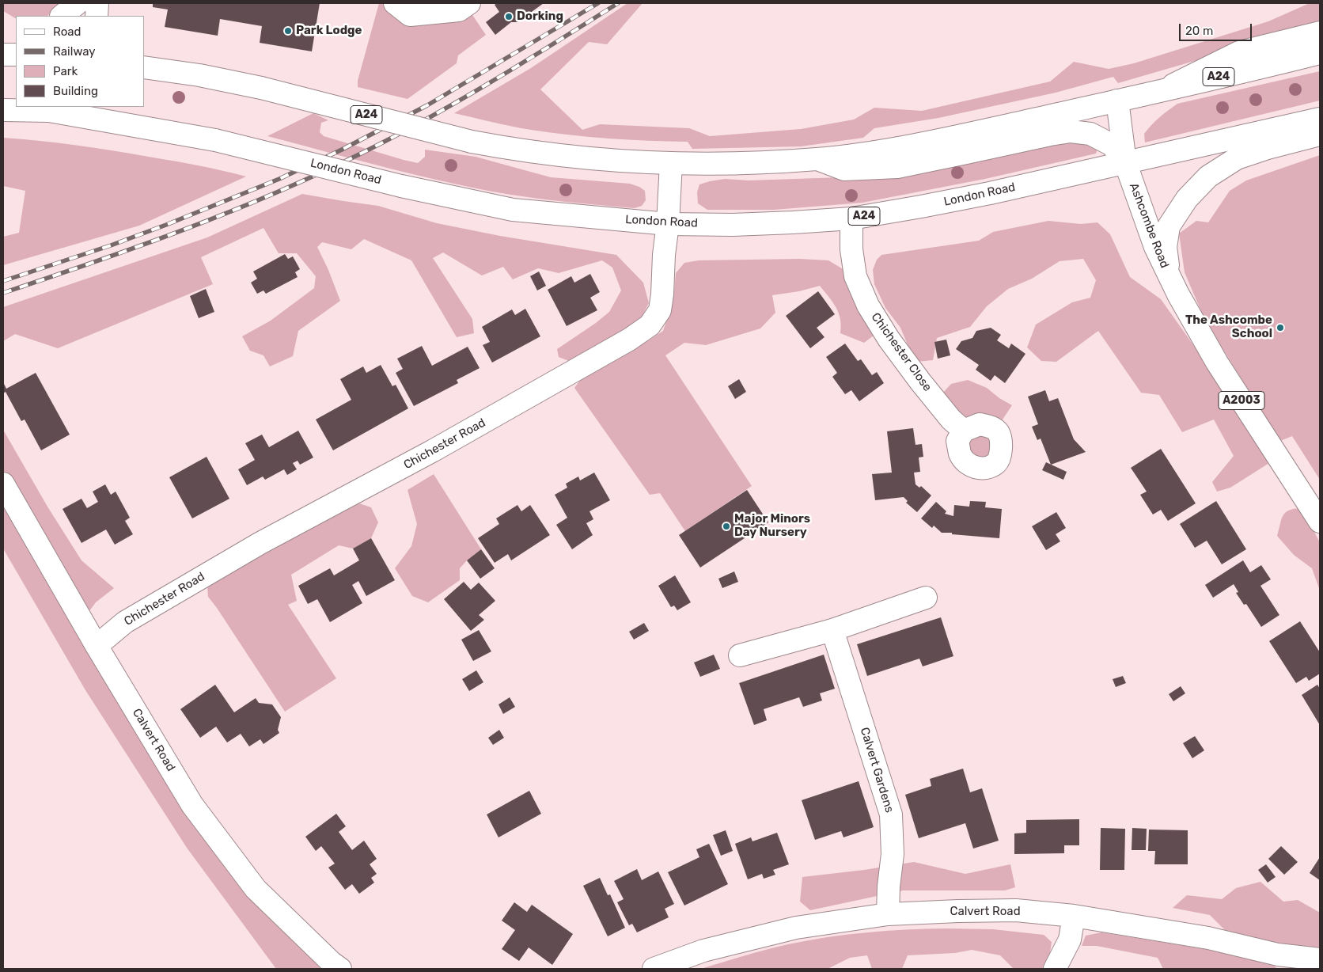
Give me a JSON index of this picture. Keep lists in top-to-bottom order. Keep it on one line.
{"streets":{"main road":["A24","London Road","Ashcombe Road","Chichester Close","A2003","Chichester Road","Calvert Road","Calvert Gardens"]},"crossings":[["A24","Ashcombe Road"],["A24","Chichester Road"],["London Road","Ashcombe Road"],["London Road","Chichester Close"],["London Road","Chichester Road"],["Chichester Road","Calvert Road"],["Calvert Road","Calvert Gardens"]],"places":["Dorking","Park Lodge","The Ashcombe School","Major Minors Day Nursery"],"legend":["Road","Railway","Park","Building"],"scale_bar":"20 m"}
